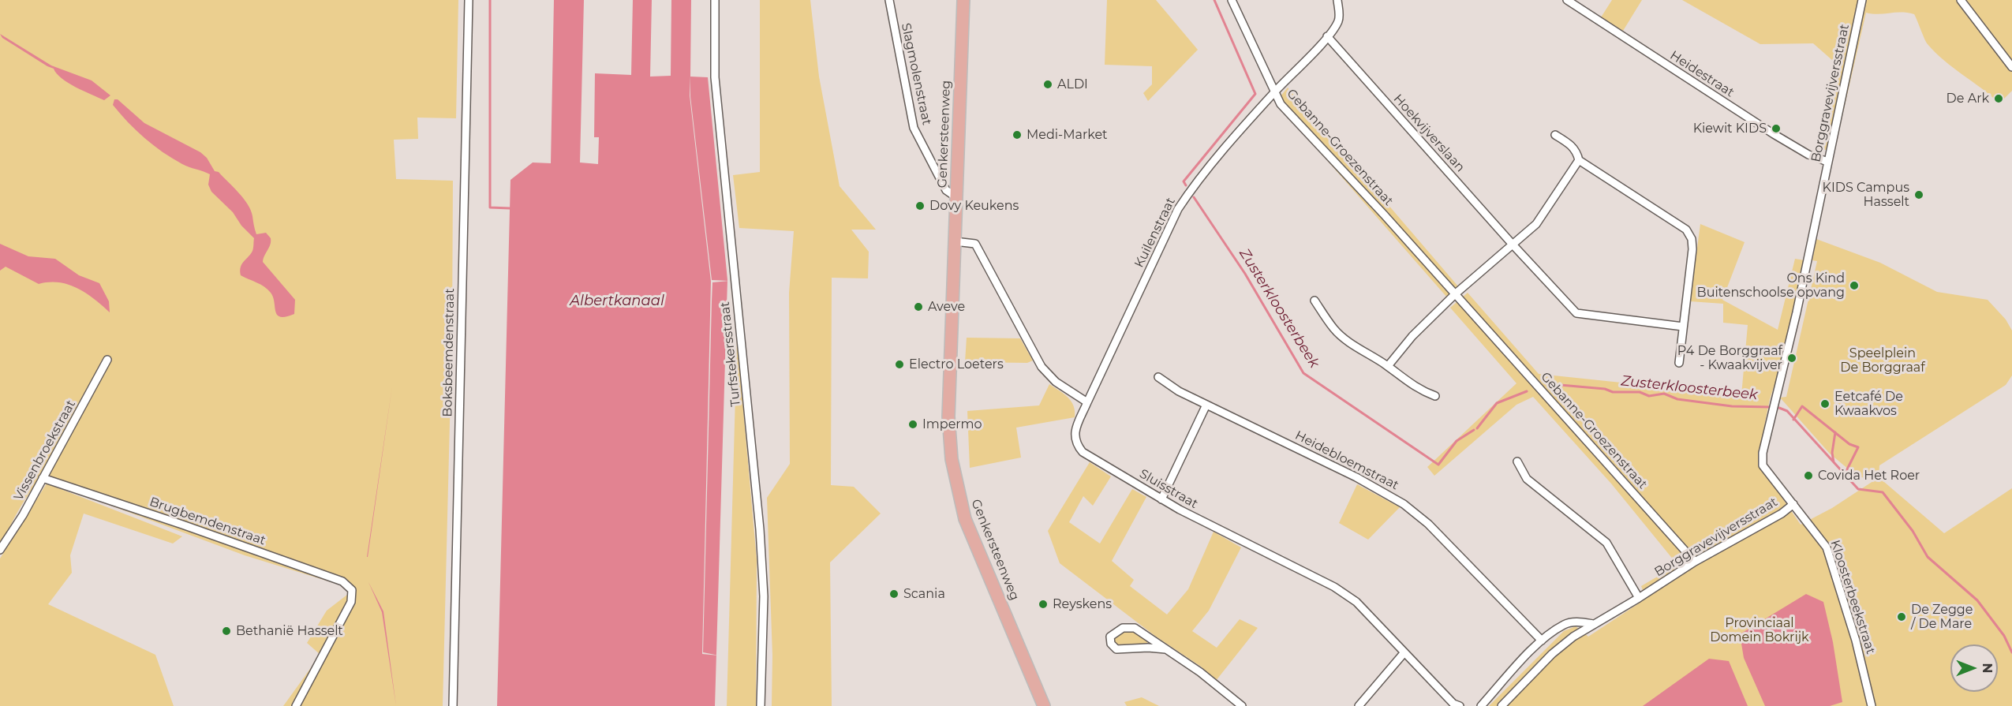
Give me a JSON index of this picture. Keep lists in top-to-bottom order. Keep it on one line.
{"streets":{"main road":["Genkersteenweg"],"street":["Slagmolenstraat","Heidestraat","Borggravevijversstraat","Hoekvijverslaan","Gebanne-Groezenstraat","Kuilenstraat","Boksbeemdenstraat","Turfstekersstraat","Vissenbroekstraat","Heidebloemstraat","Sluisstraat","Brugbemdenstraat","Kloosterbeekstraat"]},"crossings":[["Slagmolenstraat","Genkersteenweg"],["Heidestraat","Borggravevijversstraat"],["Borggravevijversstraat","Gebanne-Groezenstraat"],["Borggravevijversstraat","Kloosterbeekstraat"],["Gebanne-Groezenstraat","Kuilenstraat"],["Kuilenstraat","Sluisstraat"],["Vissenbroekstraat","Brugbemdenstraat"]],"water":["Albertkanaal","Zusterkloosterbeek"],"parks":["Speelplein De Borggraaf","Provinciaal Domein Bokrijk"],"places":["ALDI","De Ark","Kiewit KIDS","Medi-Market","KIDS Campus Hasselt","Dovy Keukens","Ons Kind Buitenschoolse opvang","Aveve","P4 De Borggraaf - Kwaakvijver","Electro Loeters","Eetcafé De Kwaakvos","Impermo","Covida Het Roer","Scania","Reyskens","De Zegge / De Mare","Bethanië Hasselt"],"north":"right"}
